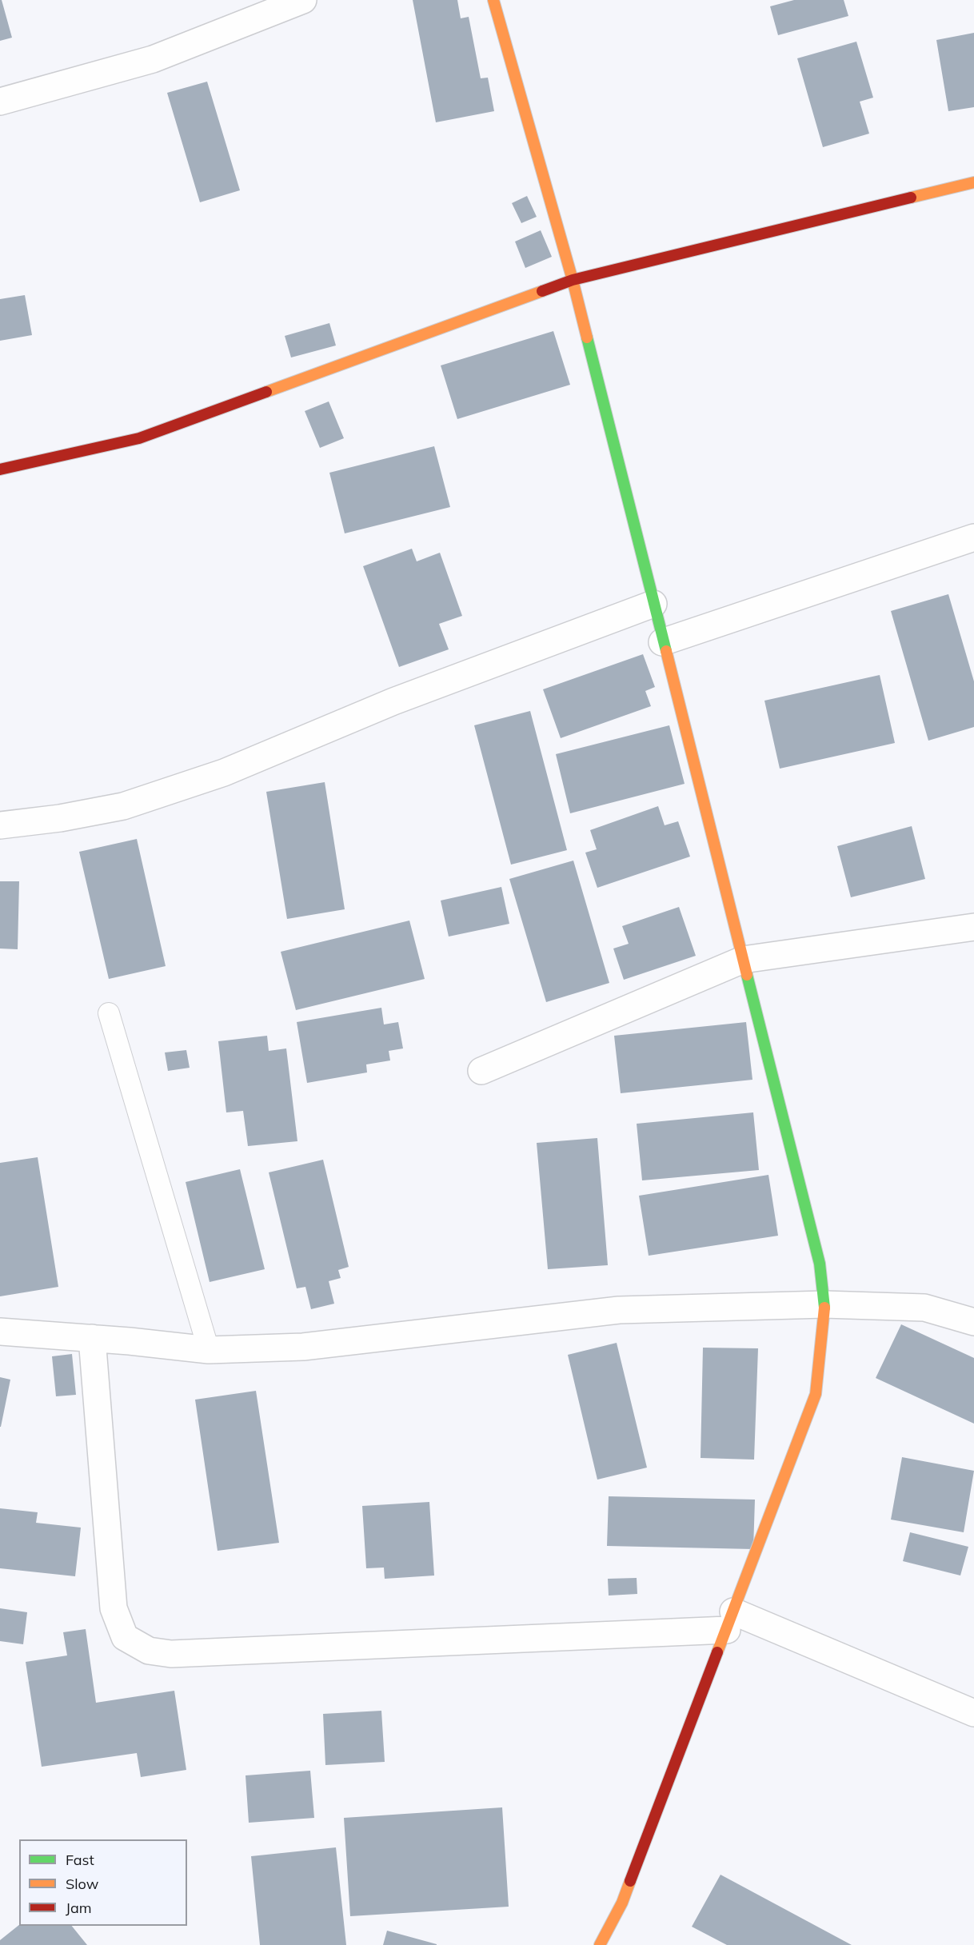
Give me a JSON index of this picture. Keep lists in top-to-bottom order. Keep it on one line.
{"legend":["Fast","Slow","Jam"]}
